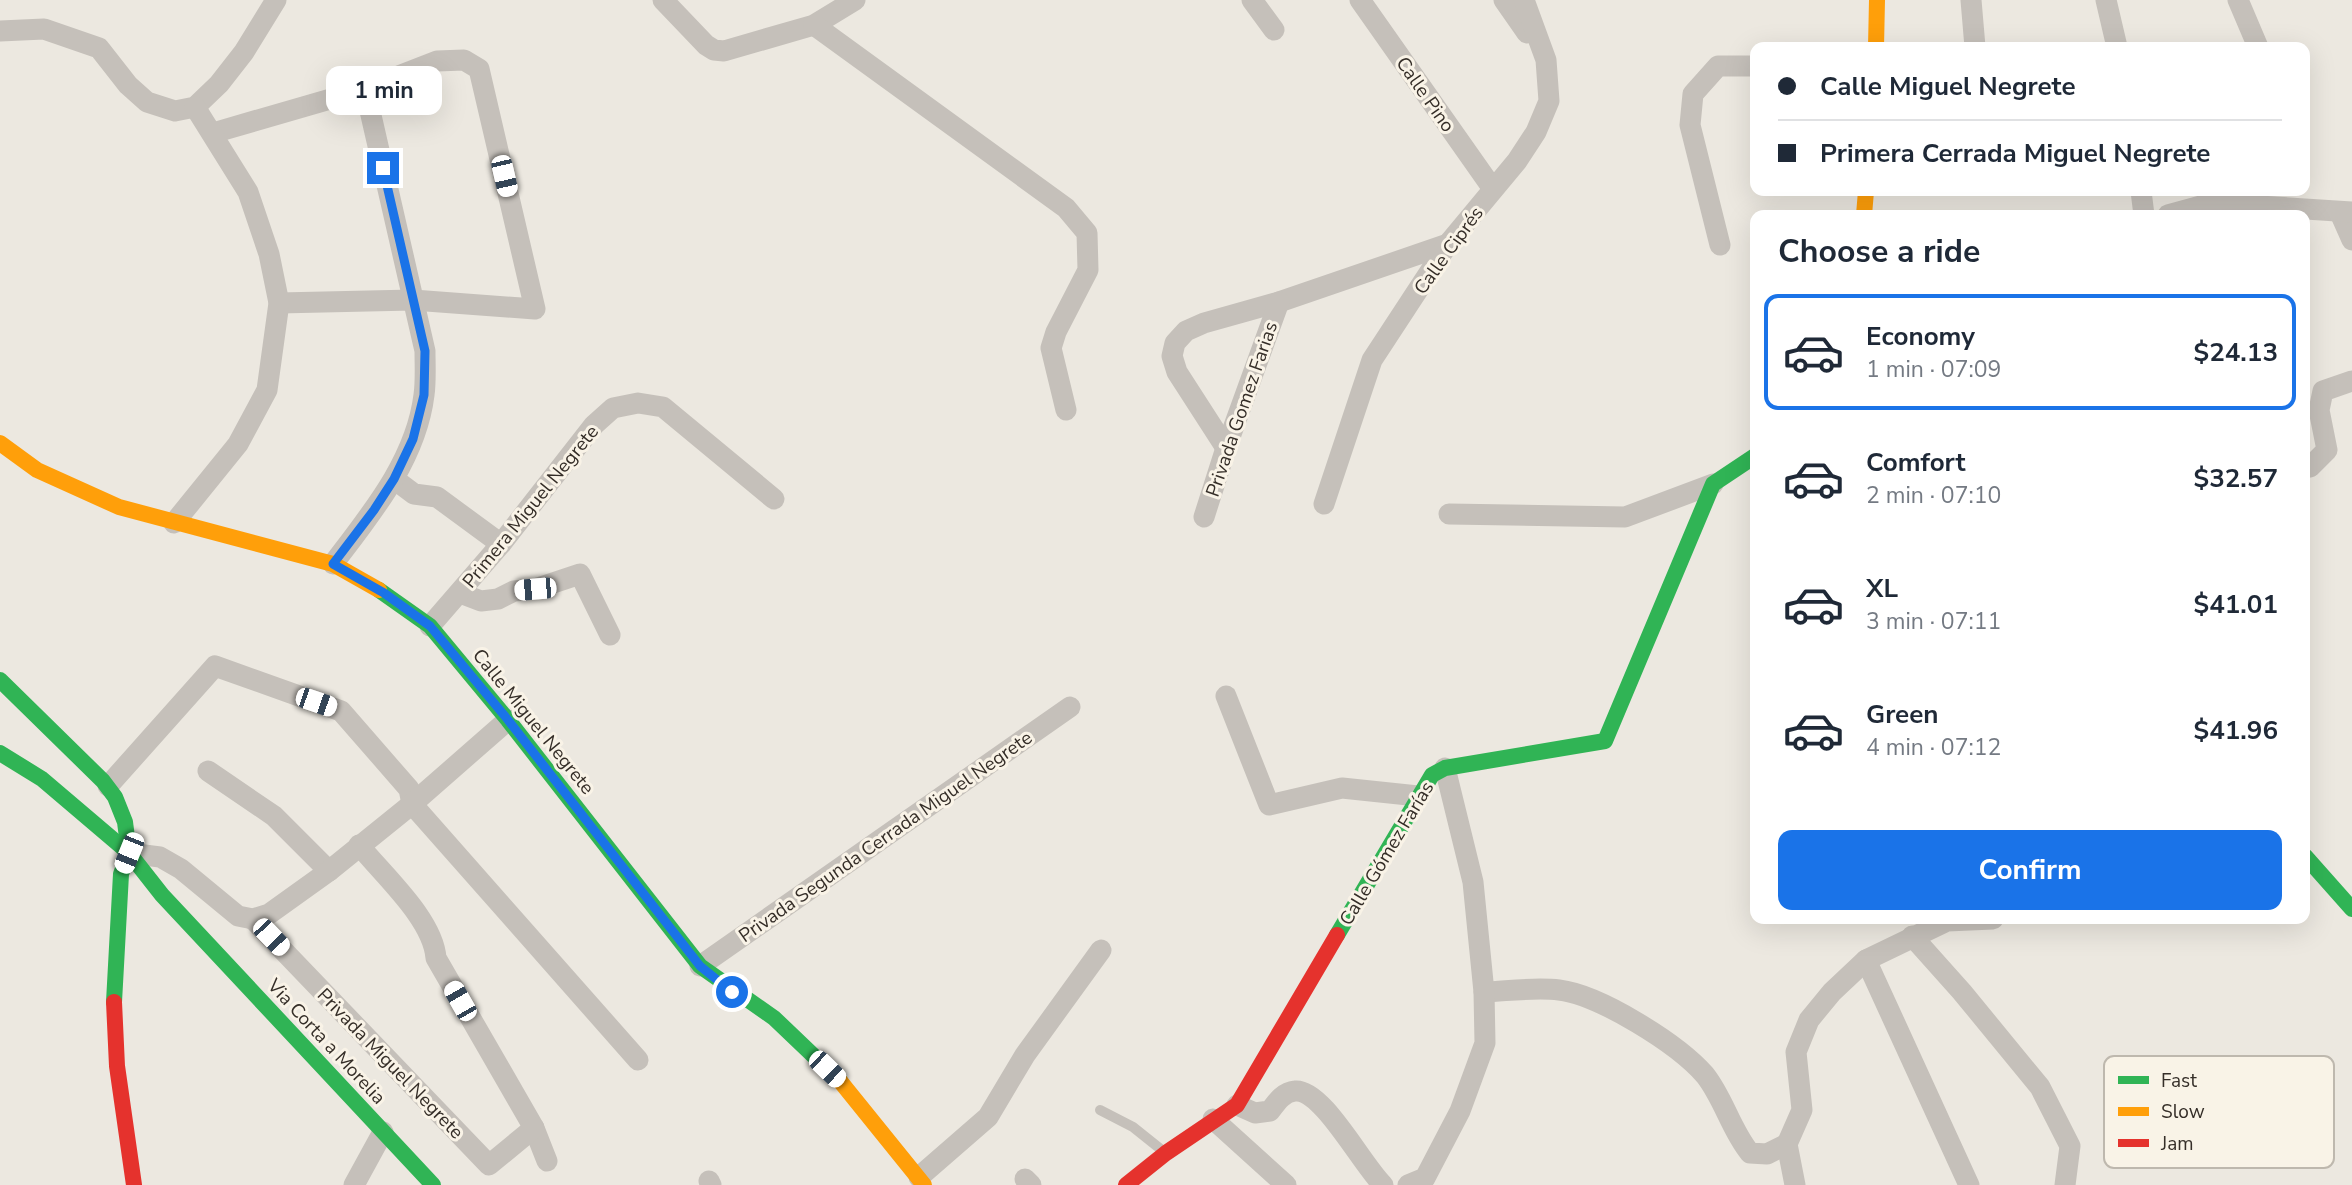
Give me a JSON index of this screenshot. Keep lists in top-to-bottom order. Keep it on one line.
{"streets":{"street":["Calle Pino","Calle Ciprés","Privada Gomez Farias","Primera Miguel Negrete","Calle Miguel Negrete","Privada Segunda Cerrada Miguel Negrete","Calle Gómez Farías","Via Corta a Morelia","Privada Miguel Negrete"]},"crossings":[["Calle Pino","Calle Ciprés"],["Primera Miguel Negrete","Calle Miguel Negrete"],["Calle Miguel Negrete","Privada Segunda Cerrada Miguel Negrete"],["Via Corta a Morelia","Privada Miguel Negrete"]],"legend":["Fast","Slow","Jam"],"page":{"banner":["Calle Miguel Negrete","Primera Cerrada Miguel Negrete"],"bubble":"1 min","heading":"Choose a ride","list":[{"name":"Economy","note":"1 min · 07:09","value":"$24.13"},{"name":"Comfort","note":"2 min · 07:10","value":"$32.57"},{"name":"XL","note":"3 min · 07:11","value":"$41.01"},{"name":"Green","note":"4 min · 07:12","value":"$41.96"}],"buttons":"Confirm"}}
